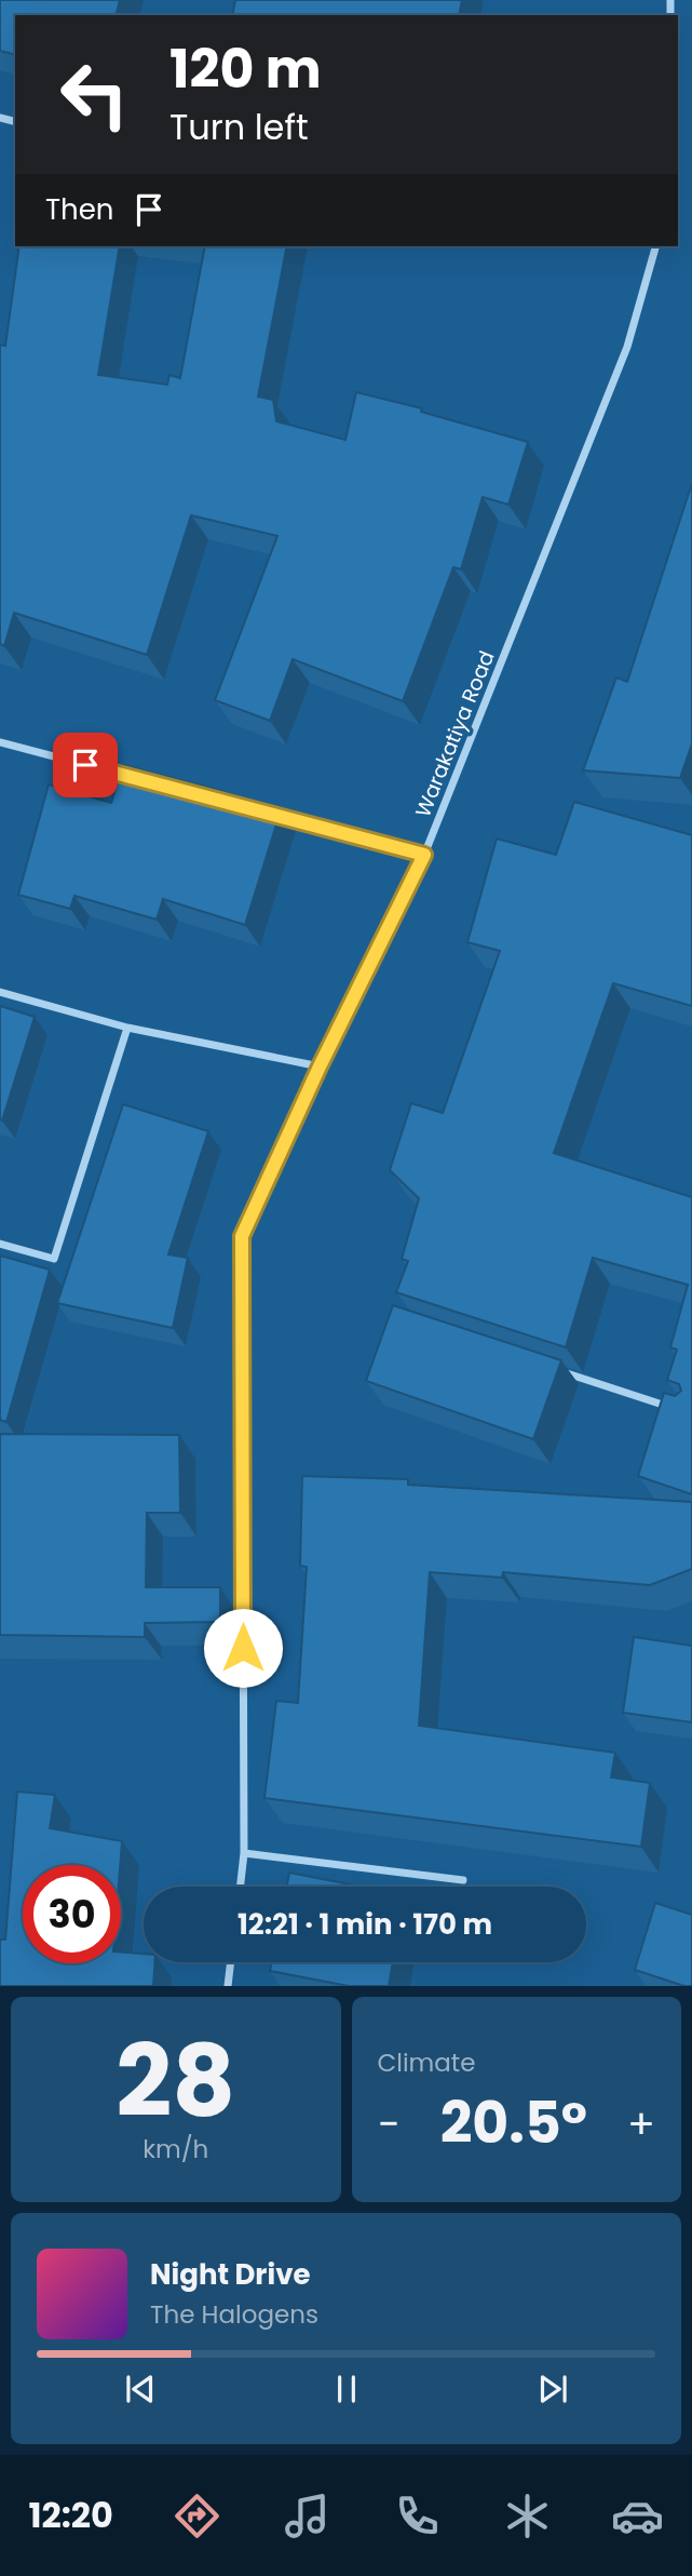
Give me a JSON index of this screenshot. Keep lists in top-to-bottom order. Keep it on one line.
{"streets":{"street":["Warakatiya Road"]},"page":{"turn":["120 m","Turn left"],"then":"Then","limit":"30","trip":"12:21 · 1 min · 170 m","tile":[["28","km/h"],"Climate"],"heat":["−","20.5°","+"],"song":["Night Drive","The Halogens"],"tabs":"12:20"}}
